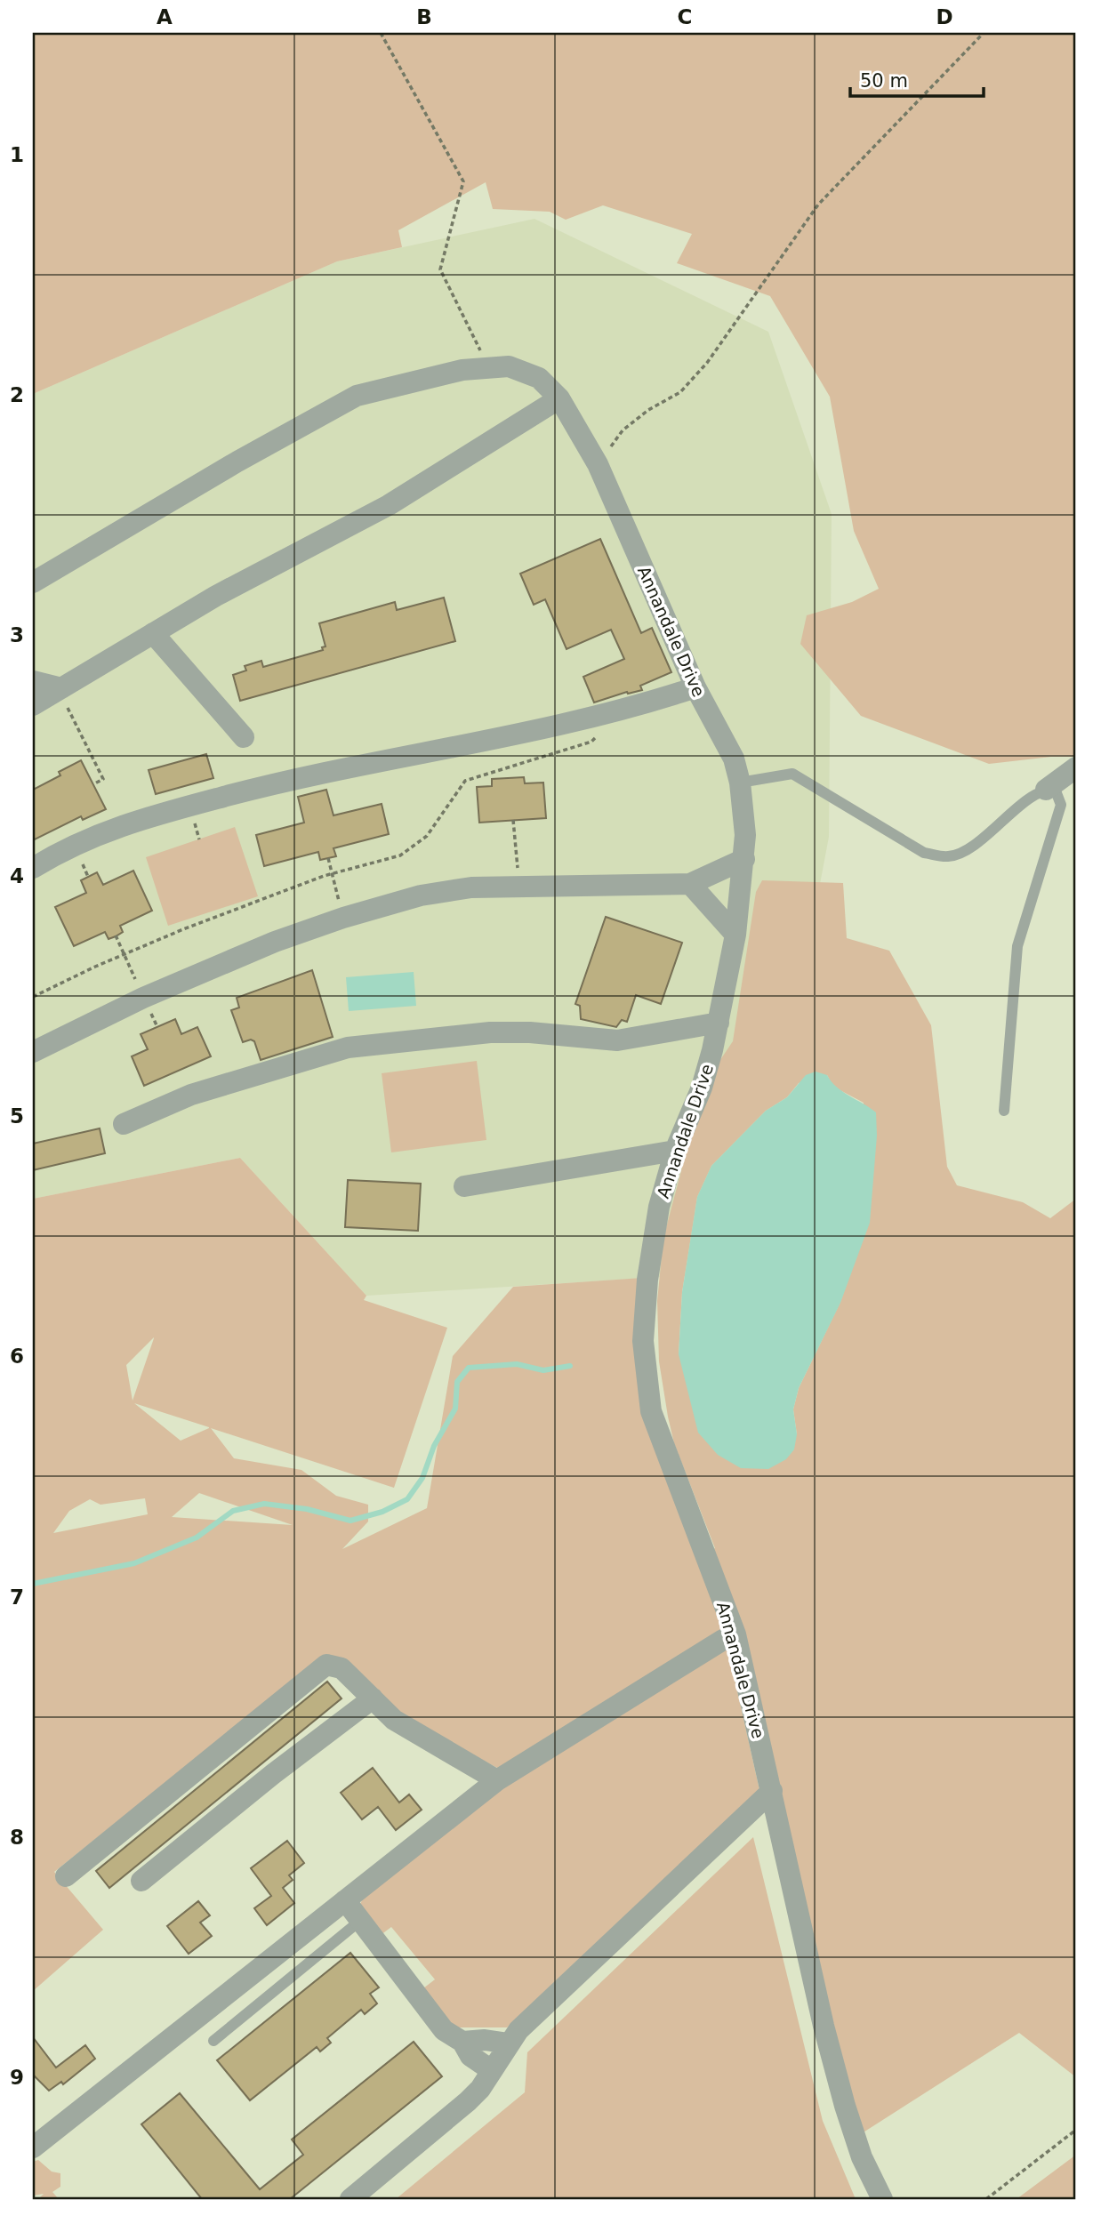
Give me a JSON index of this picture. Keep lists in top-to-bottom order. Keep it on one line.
{"streets":{"street":["Annandale Drive"]},"scale_bar":"50 m","grid":{"columns":["A","B","C","D"],"rows":["1","2","3","4","5","6","7","8","9"]}}
